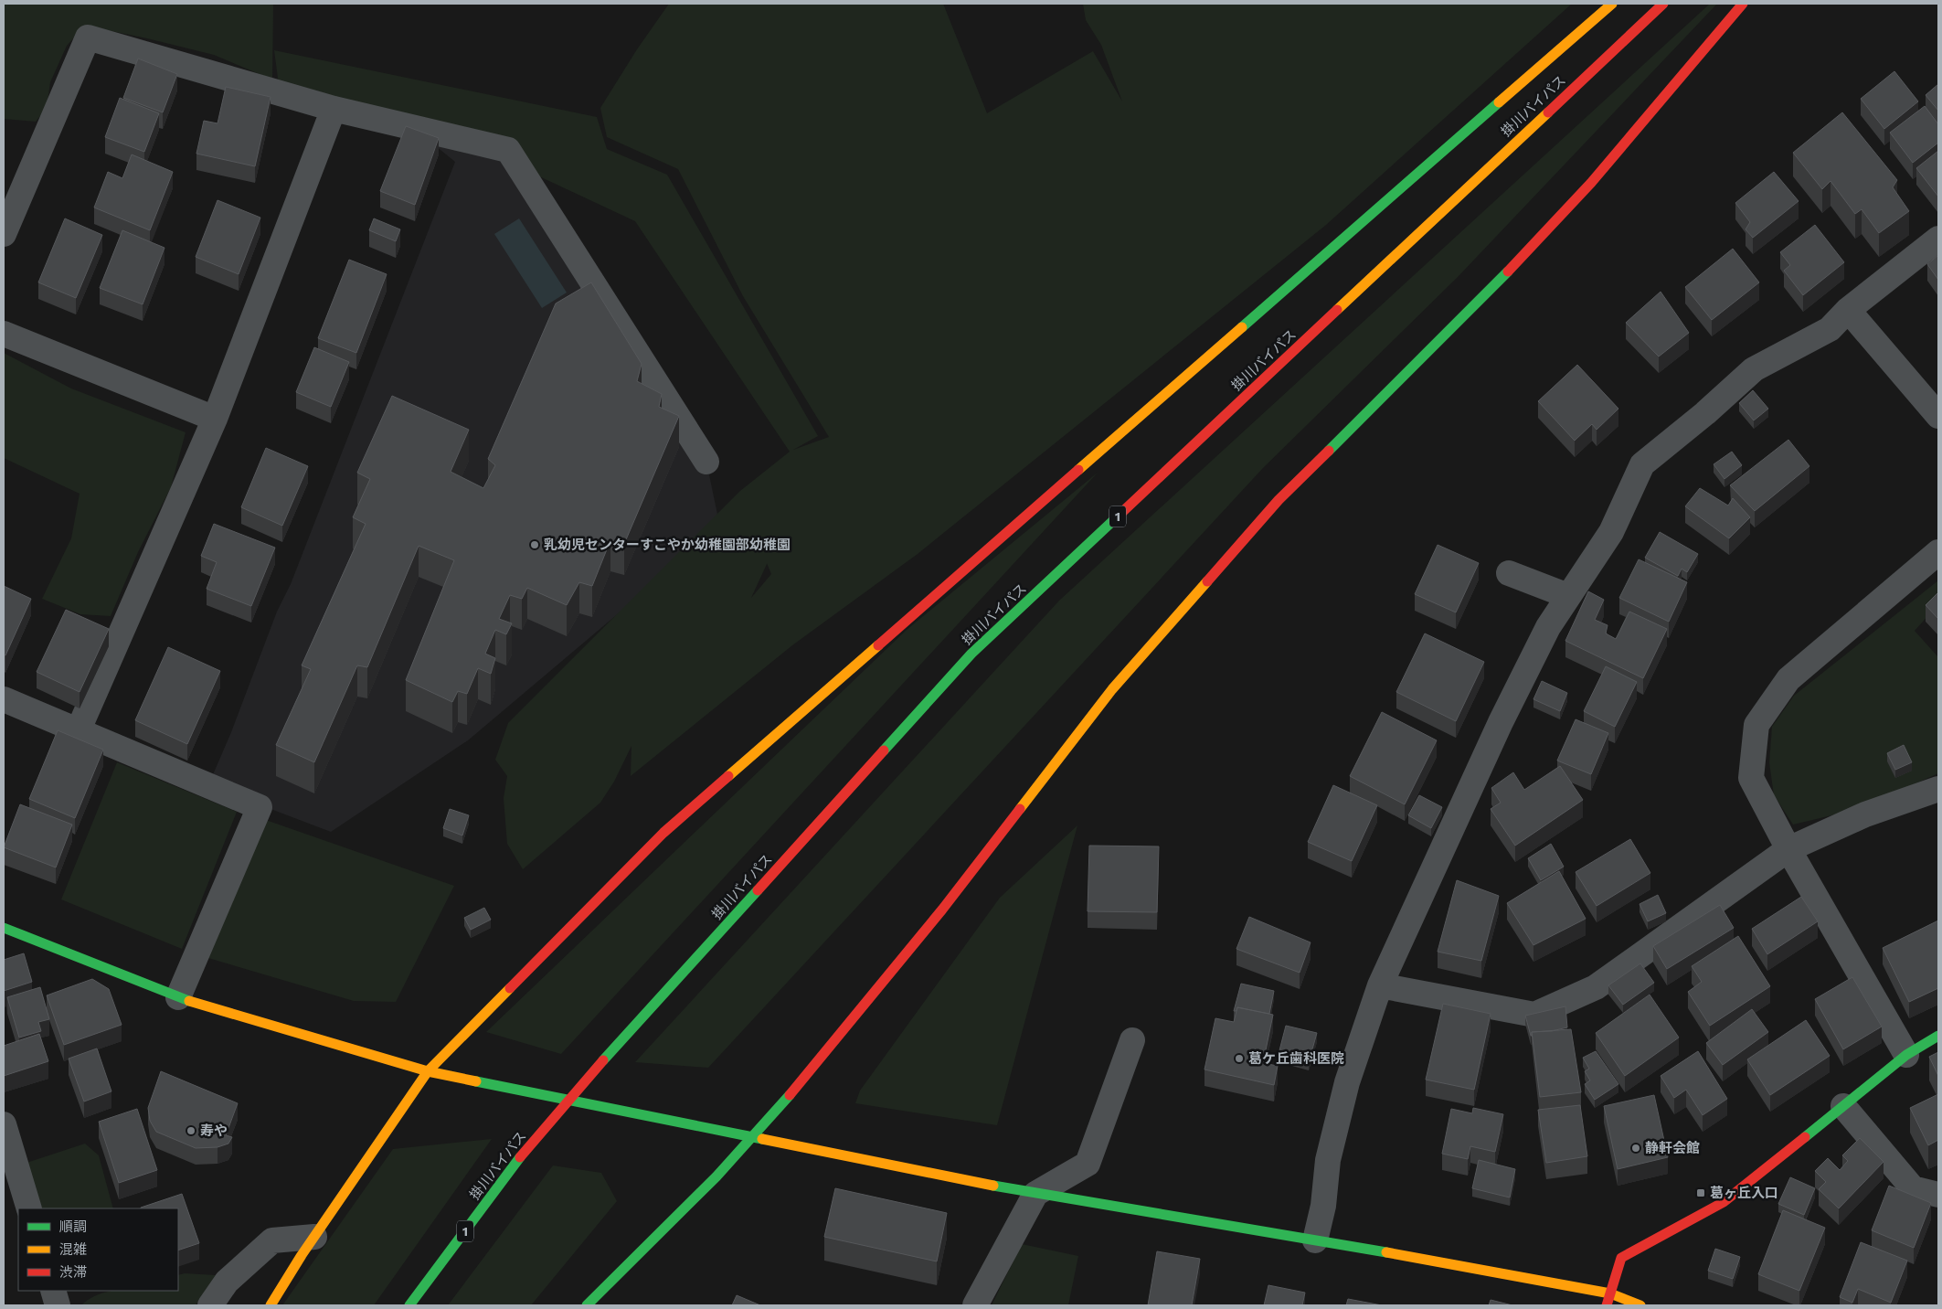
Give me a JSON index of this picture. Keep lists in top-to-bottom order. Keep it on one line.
{"streets":{"main road":["掛川バイパス","1"]},"places":{"other":["乳幼児センターすこやか幼稚園部幼稚園","葛ケ丘歯科医院","寿や","静軒会館"],"transit":["葛ヶ丘入口"]},"legend":["順調","混雑","渋滞"]}
